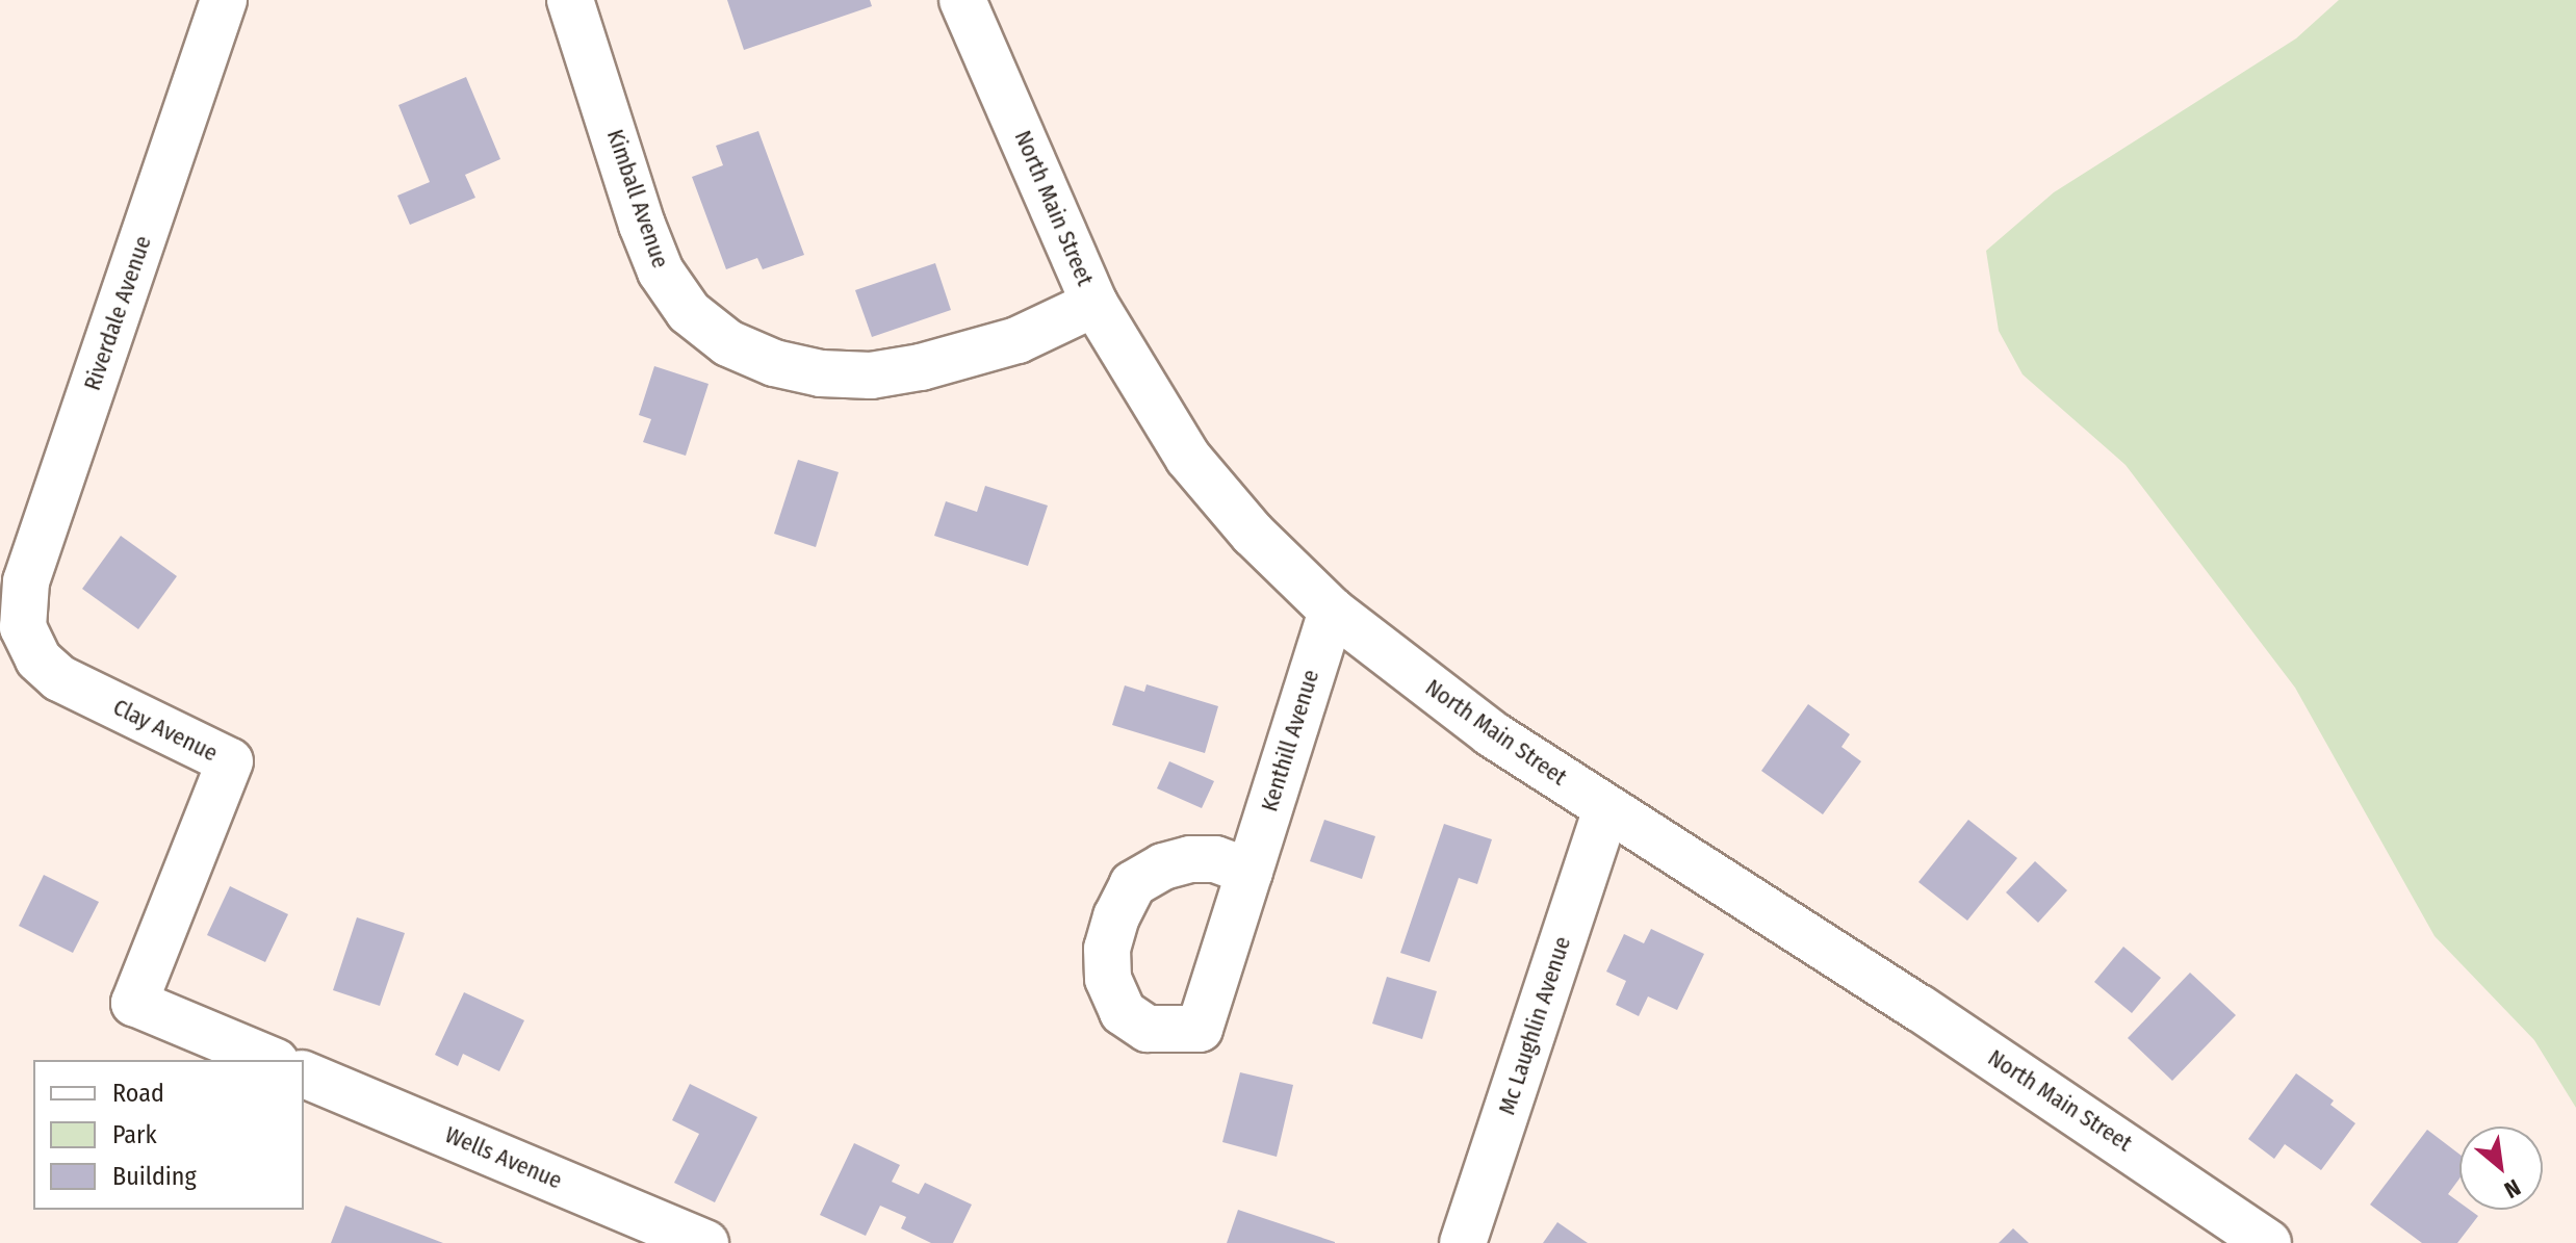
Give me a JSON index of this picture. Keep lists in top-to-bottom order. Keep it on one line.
{"streets":{"street":["Kimball Avenue","North Main Street","Riverdale Avenue","Clay Avenue","Kenthill Avenue","Mc Laughlin Avenue","Wells Avenue"]},"crossings":[["Kimball Avenue","North Main Street"],["North Main Street","Kenthill Avenue"],["North Main Street","Mc Laughlin Avenue"],["Riverdale Avenue","Clay Avenue"]],"legend":["Road","Park","Building"],"north":"bottom right"}
